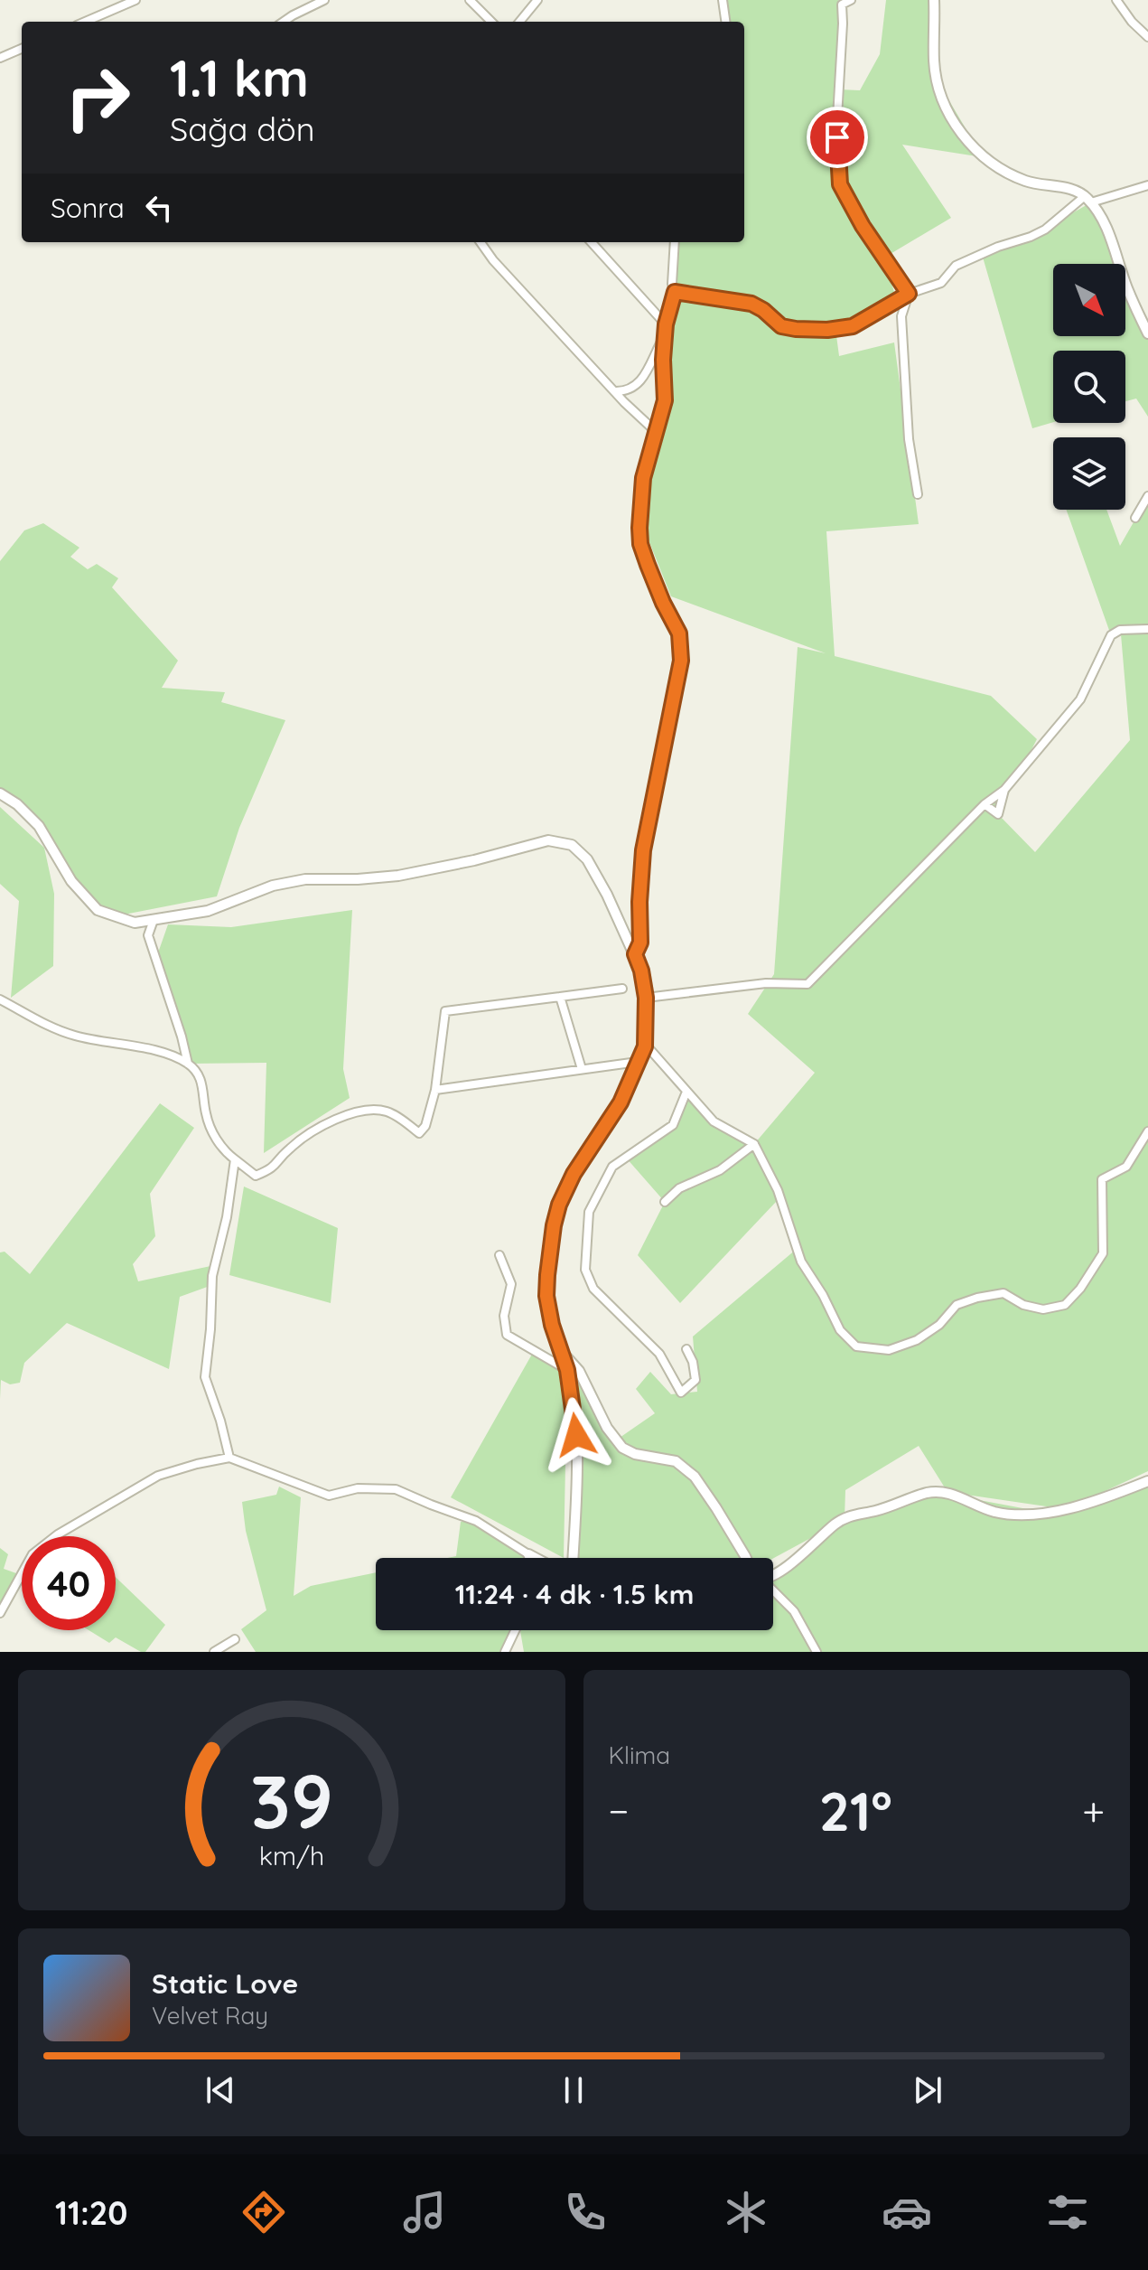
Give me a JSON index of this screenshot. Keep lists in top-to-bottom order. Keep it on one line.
{"north":"bottom right","page":{"turn":["1.1 km","Sağa dön"],"then":"Sonra","limit":"40","trip":"11:24 · 4 dk · 1.5 km","tile":"Klima","heat":["−","21°","+"],"song":["Static Love","Velvet Ray"],"tabs":"11:20","gauge":["39","km/h"]}}
